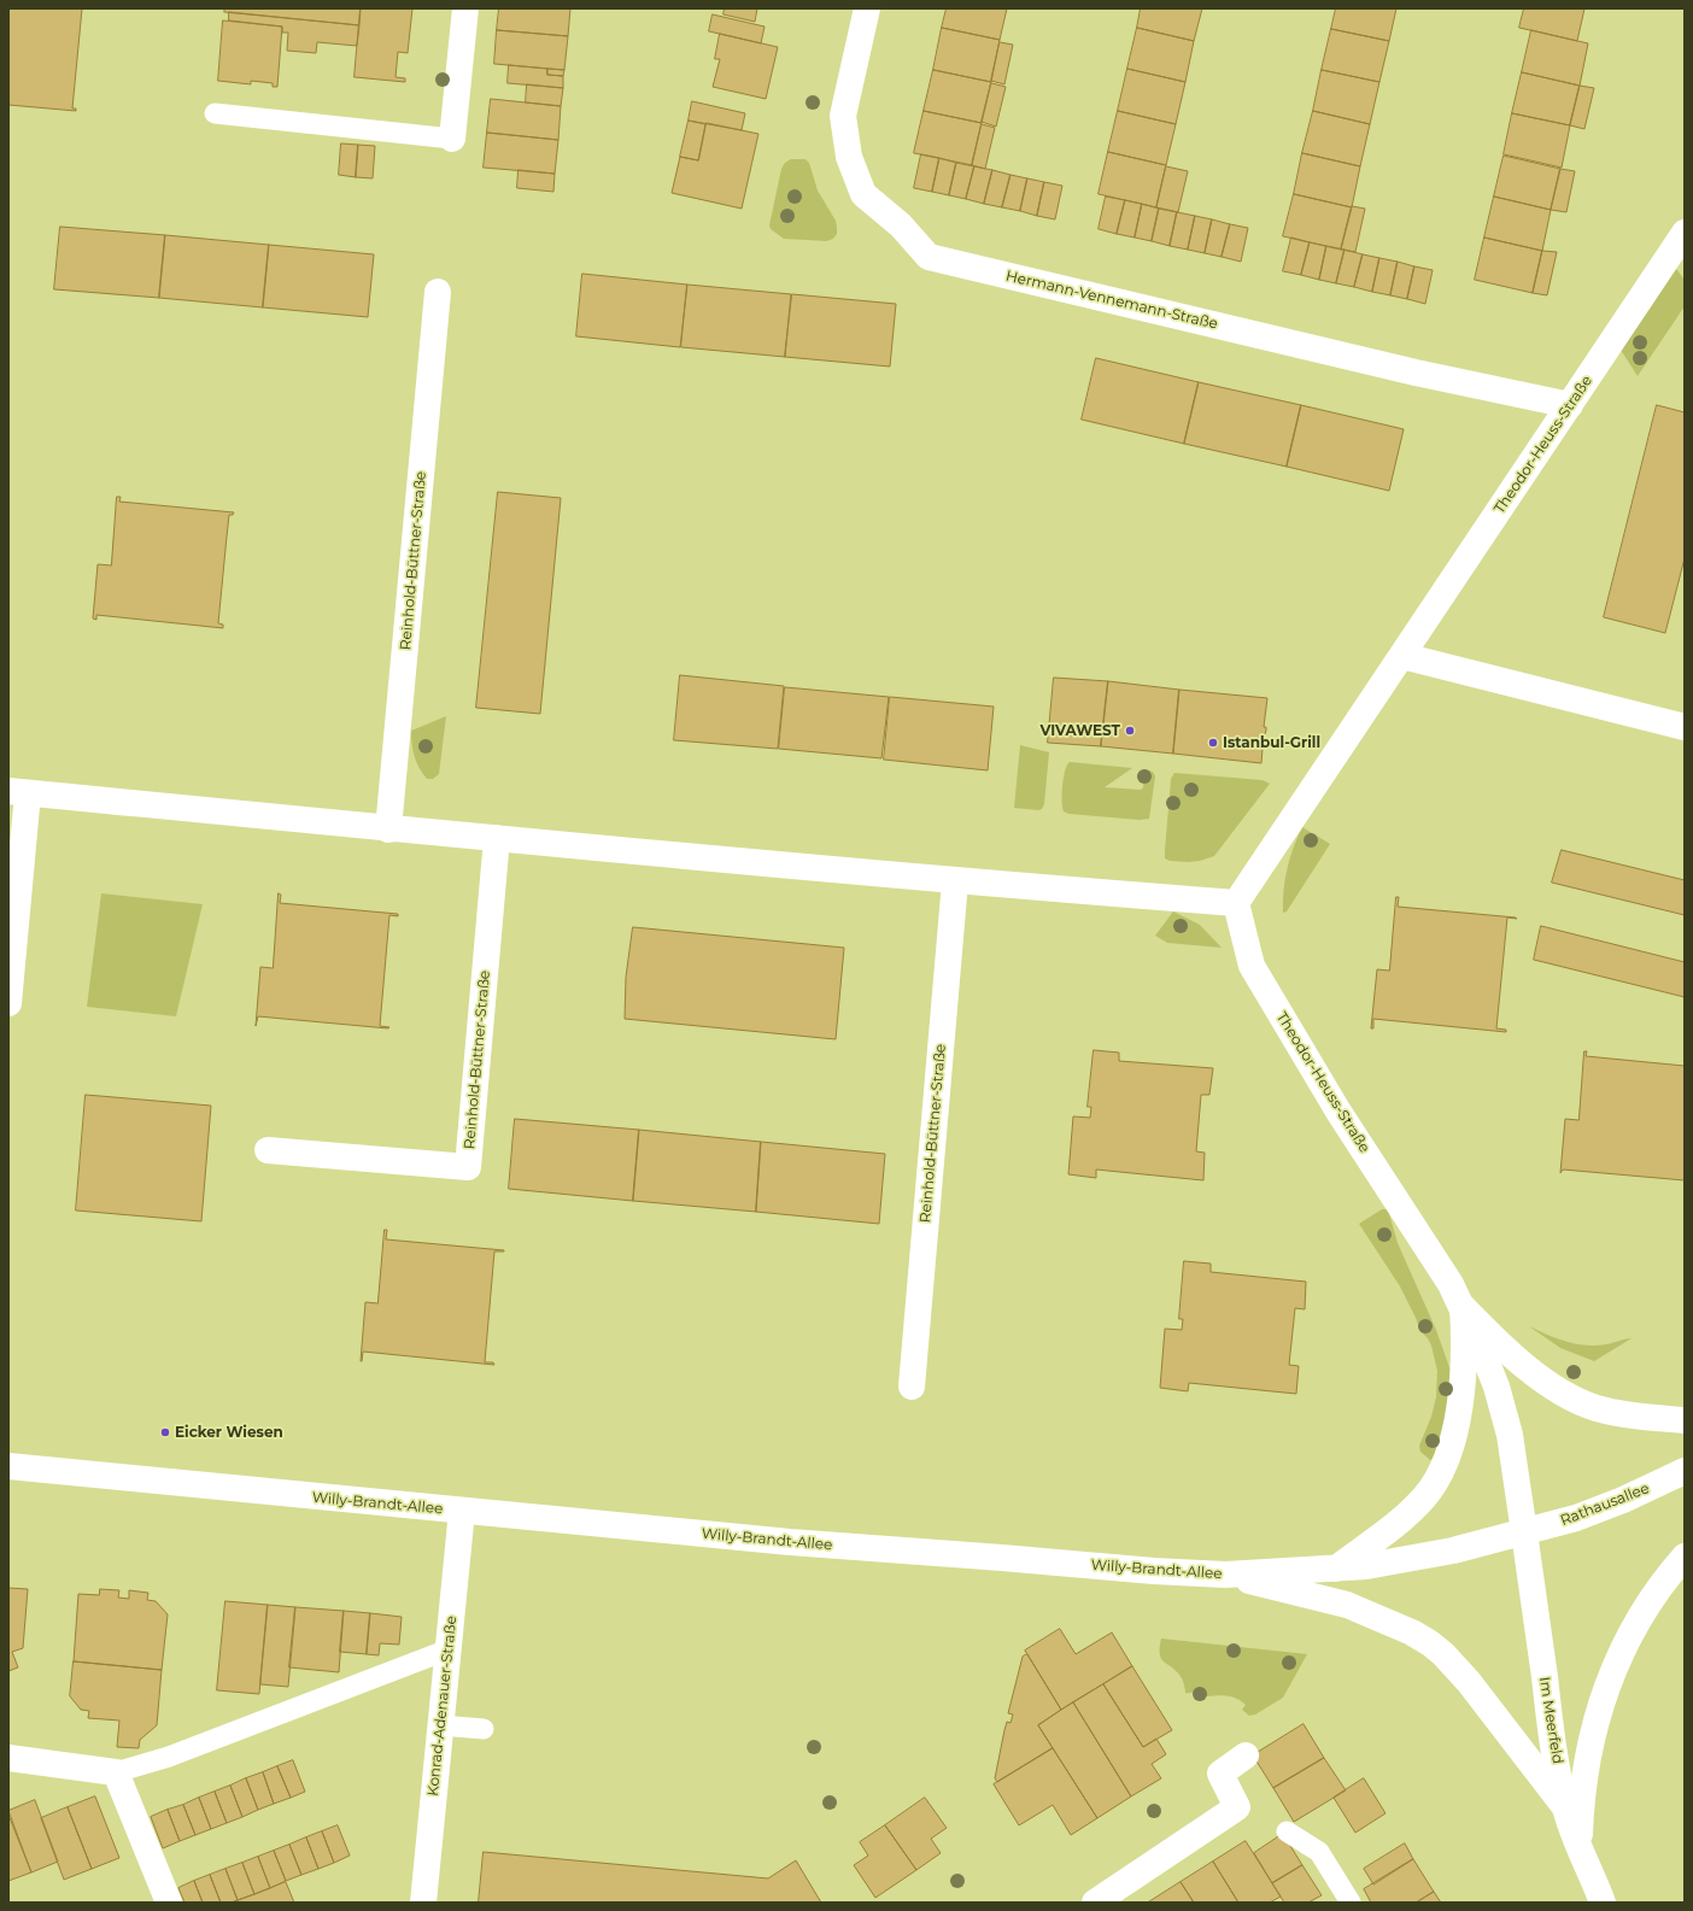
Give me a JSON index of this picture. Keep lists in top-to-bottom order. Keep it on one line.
{"streets":{"street":["Hermann-Vennemann-Straße","Theodor-Heuss-Straße","Reinhold-Büttner-Straße","Willy-Brandt-Allee","Rathausallee","Konrad-Adenauer-Straße","Im Meerfeld"]},"crossings":[["Hermann-Vennemann-Straße","Theodor-Heuss-Straße"],["Theodor-Heuss-Straße","Willy-Brandt-Allee"],["Theodor-Heuss-Straße","Rathausallee"],["Theodor-Heuss-Straße","Im Meerfeld"],["Willy-Brandt-Allee","Rathausallee"],["Willy-Brandt-Allee","Konrad-Adenauer-Straße"],["Willy-Brandt-Allee","Im Meerfeld"],["Rathausallee","Im Meerfeld"]],"places":["VIVAWEST","Istanbul-Grill","Eicker Wiesen"]}
